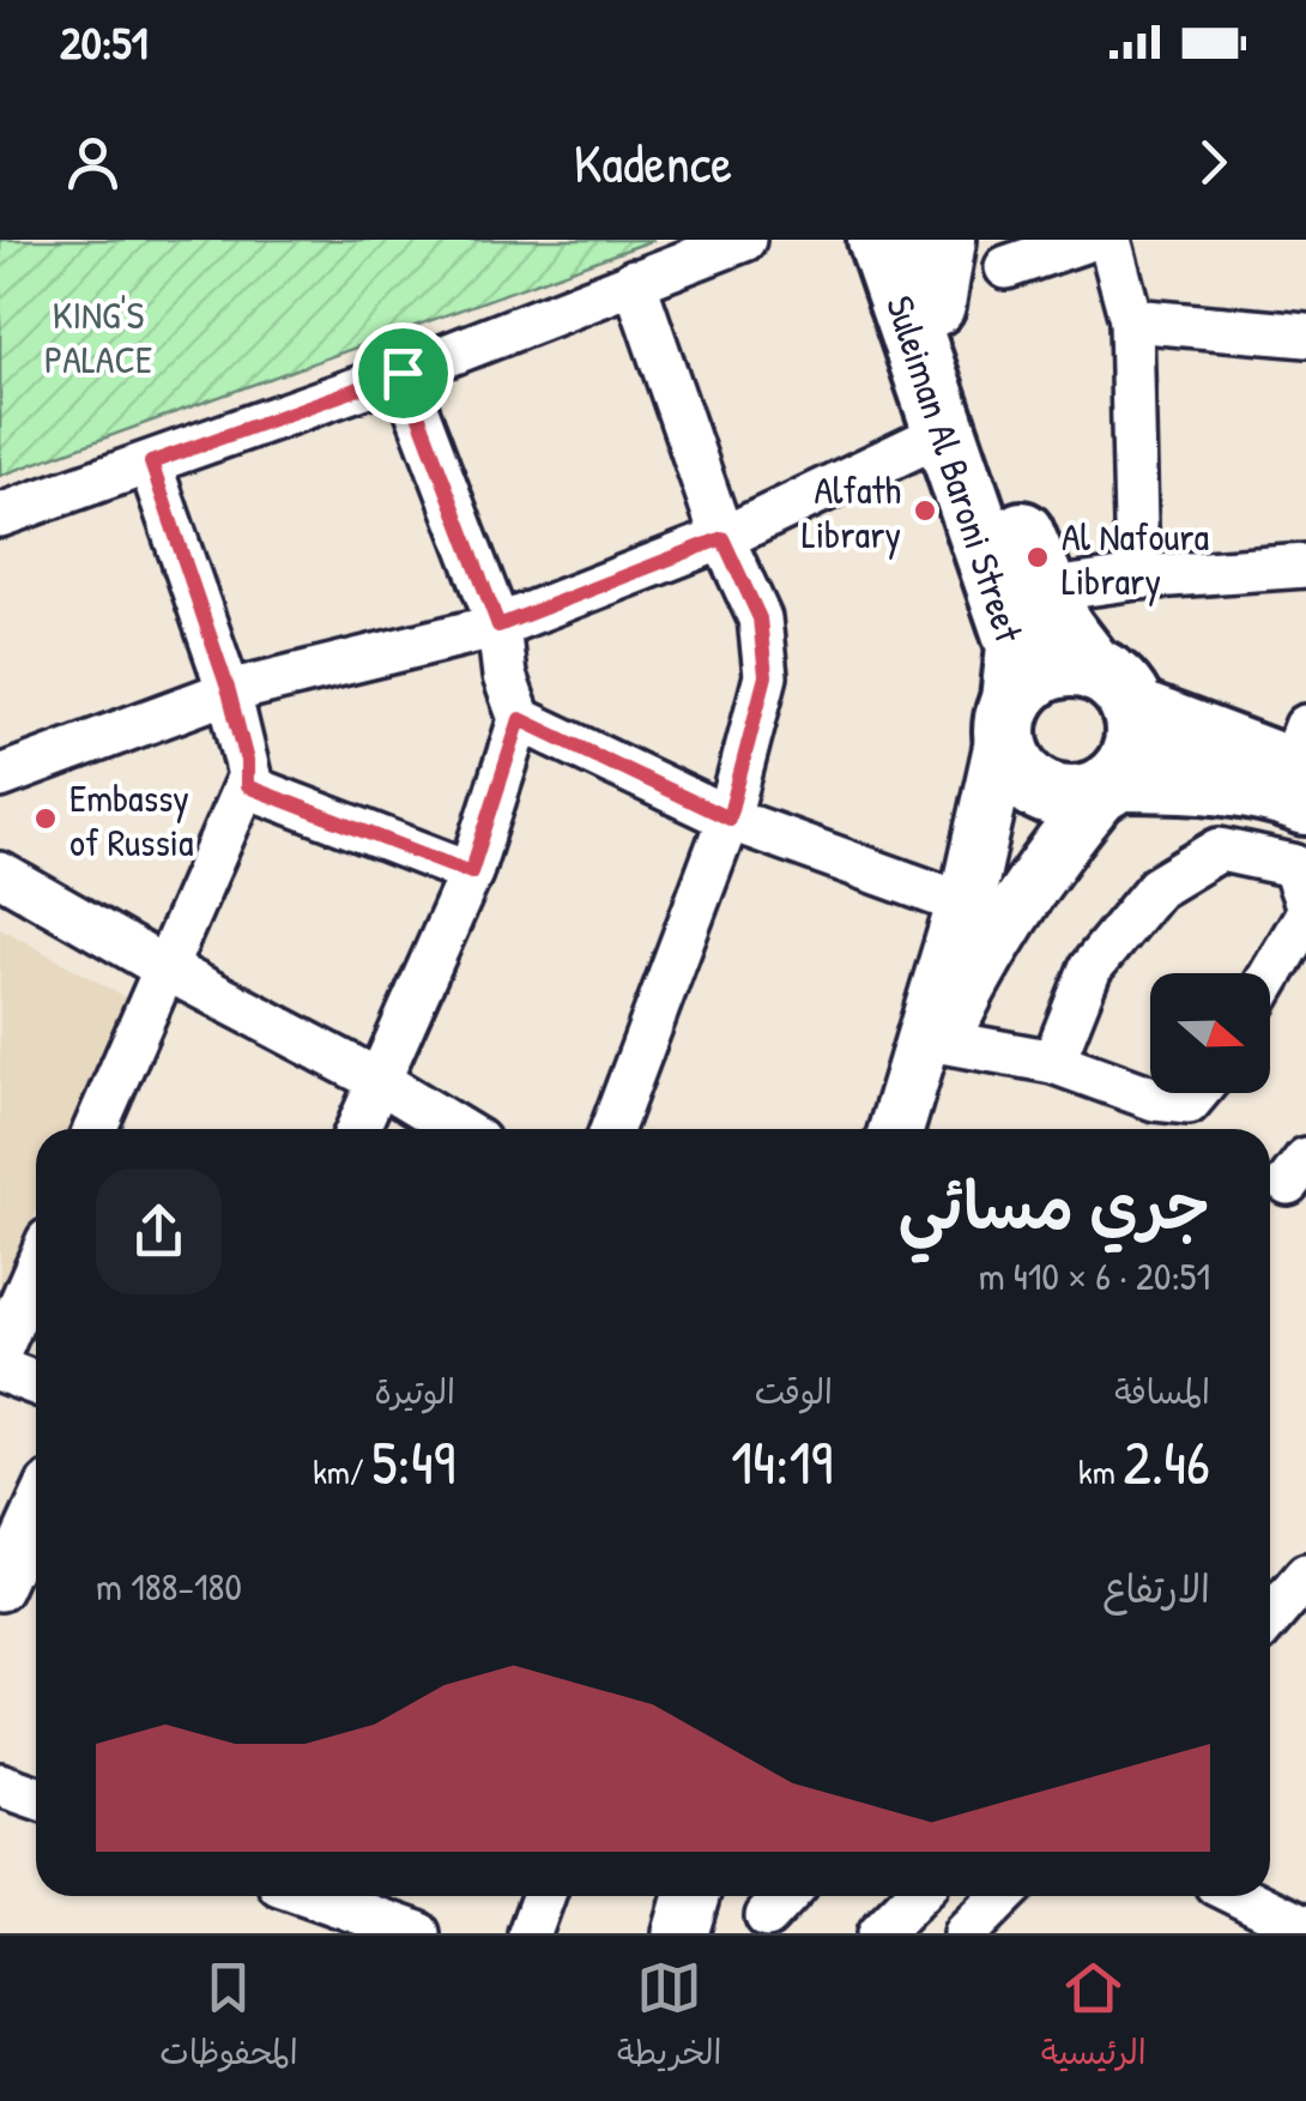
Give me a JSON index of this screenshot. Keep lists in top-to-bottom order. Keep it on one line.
{"streets":{"highway":["Suleiman Al Baroni Street"]},"parks":["KING'S PALACE"],"places":["Alfath Library","Al Nafoura Library","Embassy of Russia"],"north":"right","page":{"status":"20:51","header":"Kadence","heading":["جري مسائي","20:51 · 6 × 410 m"],"stats":[["المسافة","2.46 km"],["الوقت","14:19"],["الوتيرة","5:49 /km"]],"chart":["الارتفاع","180–188 m"],"tabs":["الرئيسية","الخريطة","المحفوظات"]}}
